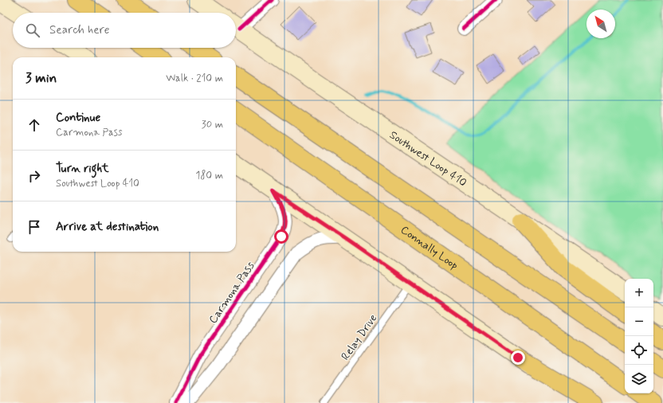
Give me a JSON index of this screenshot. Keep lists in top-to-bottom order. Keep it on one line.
{"streets":{"highway":["Connally Loop"],"main road":["Southwest Loop 410"],"street":["Carmona Pass"],"lane":["Relay Drive"]},"north":"top left","page":{"search":"Search here","heading":["3 min","Walk · 210 m"],"list":[["Continue","Carmona Pass","30 m"],["Turn right","Southwest Loop 410","180 m"],"Arrive at destination"],"map_buttons":["+","−"]}}
